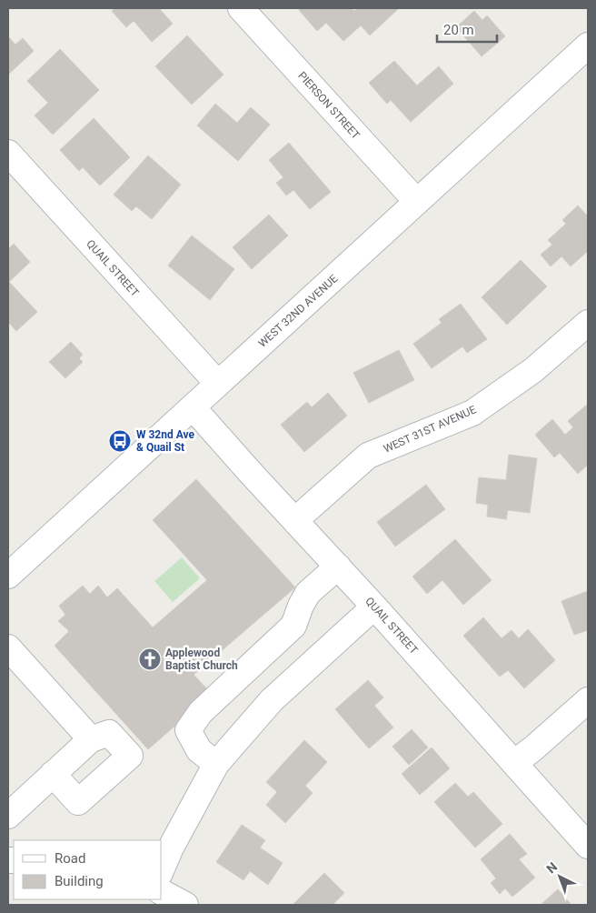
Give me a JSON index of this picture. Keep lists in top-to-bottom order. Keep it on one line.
{"streets":{"street":["PIERSON STREET","QUAIL STREET","WEST 32ND AVENUE","WEST 31ST AVENUE"]},"crossings":[["PIERSON STREET","WEST 32ND AVENUE"],["QUAIL STREET","WEST 32ND AVENUE"],["QUAIL STREET","WEST 31ST AVENUE"]],"places":{"bus stop":["W 32nd Ave & Quail St"],"church":["Applewood Baptist Church"]},"legend":["Road","Building"],"scale_bar":"20 m","north":"top left"}
